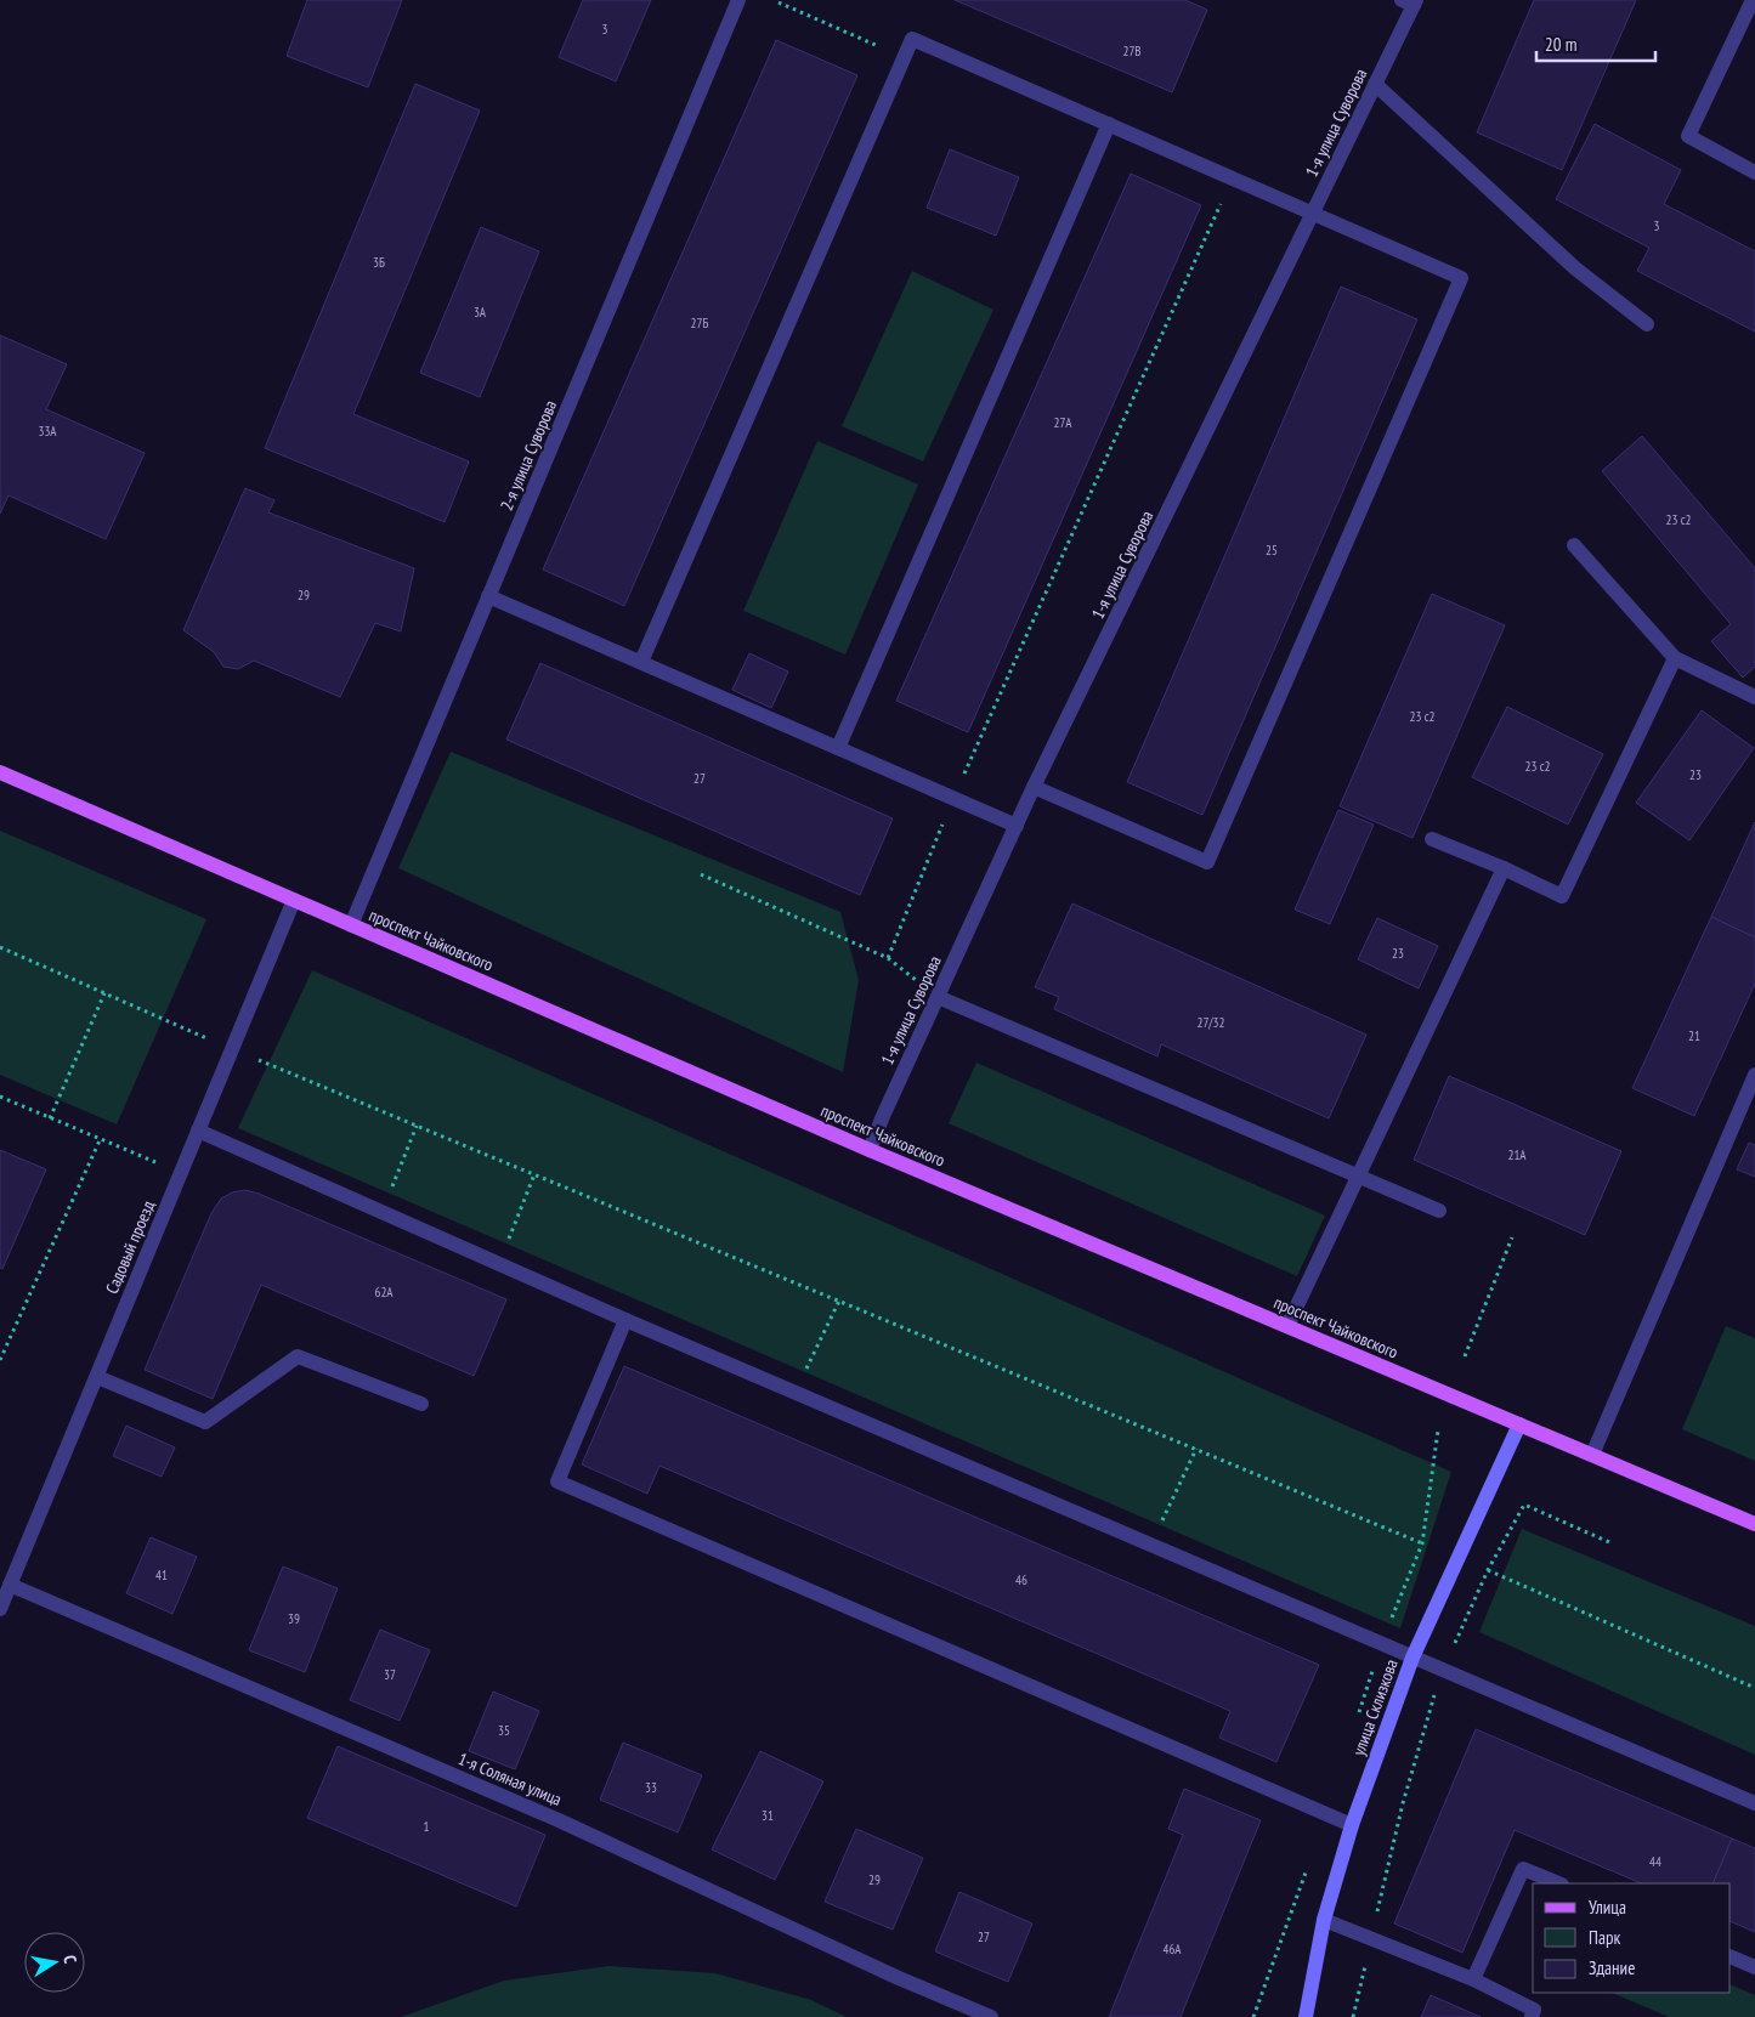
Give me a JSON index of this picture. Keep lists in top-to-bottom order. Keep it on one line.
{"streets":{"main road":["проспект Чайковского"],"street":["1-я улица Суворова","2-я улица Суворова","Садовый проезд","улица Склизкова","1-я Соляная улица"]},"crossings":[["1-я улица Суворова","проспект Чайковского"],["2-я улица Суворова","проспект Чайковского"],["проспект Чайковского","Садовый проезд"],["проспект Чайковского","улица Склизкова"],["Садовый проезд","1-я Соляная улица"]],"house_numbers":["3","27В","3","3Б","3А","27Б","27А","33А","23 с2","25","29","23 с2","23 с2","23","27","23","27/32","21","21А","62А","41","46","39","37","35","33","31","1","44","29","27","46А"],"legend":["Улица","Парк","Здание"],"scale_bar":"20 m","north":"right"}
